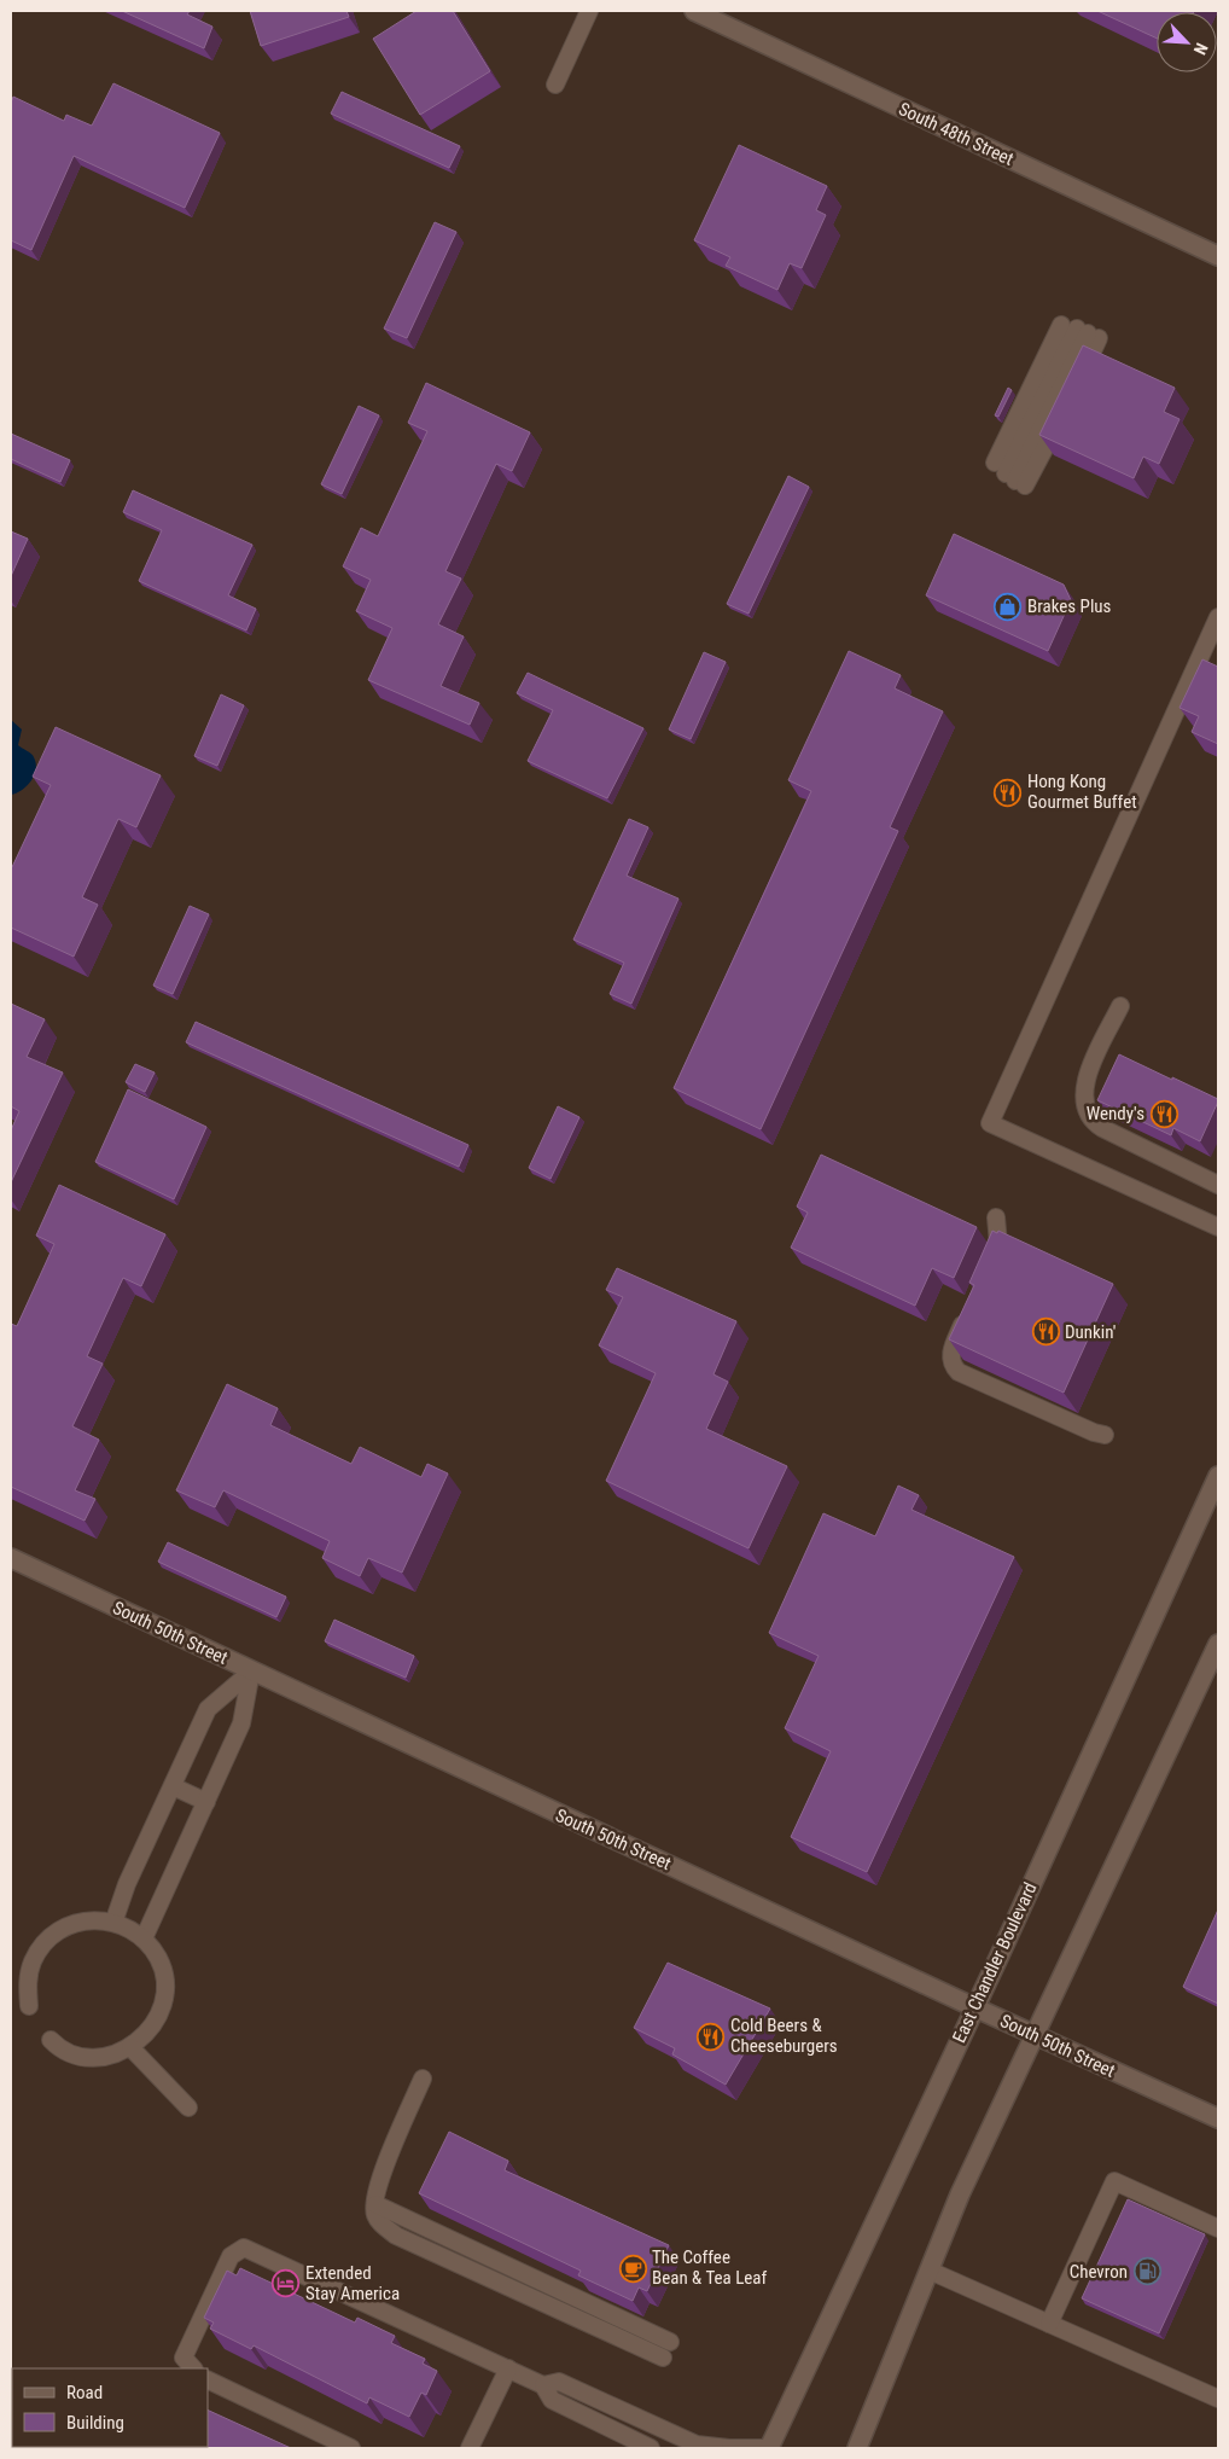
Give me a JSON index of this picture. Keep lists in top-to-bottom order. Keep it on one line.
{"streets":{"main road":["South 48th Street","South 50th Street","East Chandler Boulevard"]},"crossings":[["South 50th Street","East Chandler Boulevard"]],"places":{"shop":["Brakes Plus"],"restaurant":["Hong Kong Gourmet Buffet","Wendy's","Dunkin'","Cold Beers & Cheeseburgers"],"cafe":["The Coffee Bean & Tea Leaf"],"fuel station":["Chevron"],"hotel":["Extended Stay America"]},"legend":["Road","Building"],"north":"bottom right"}
